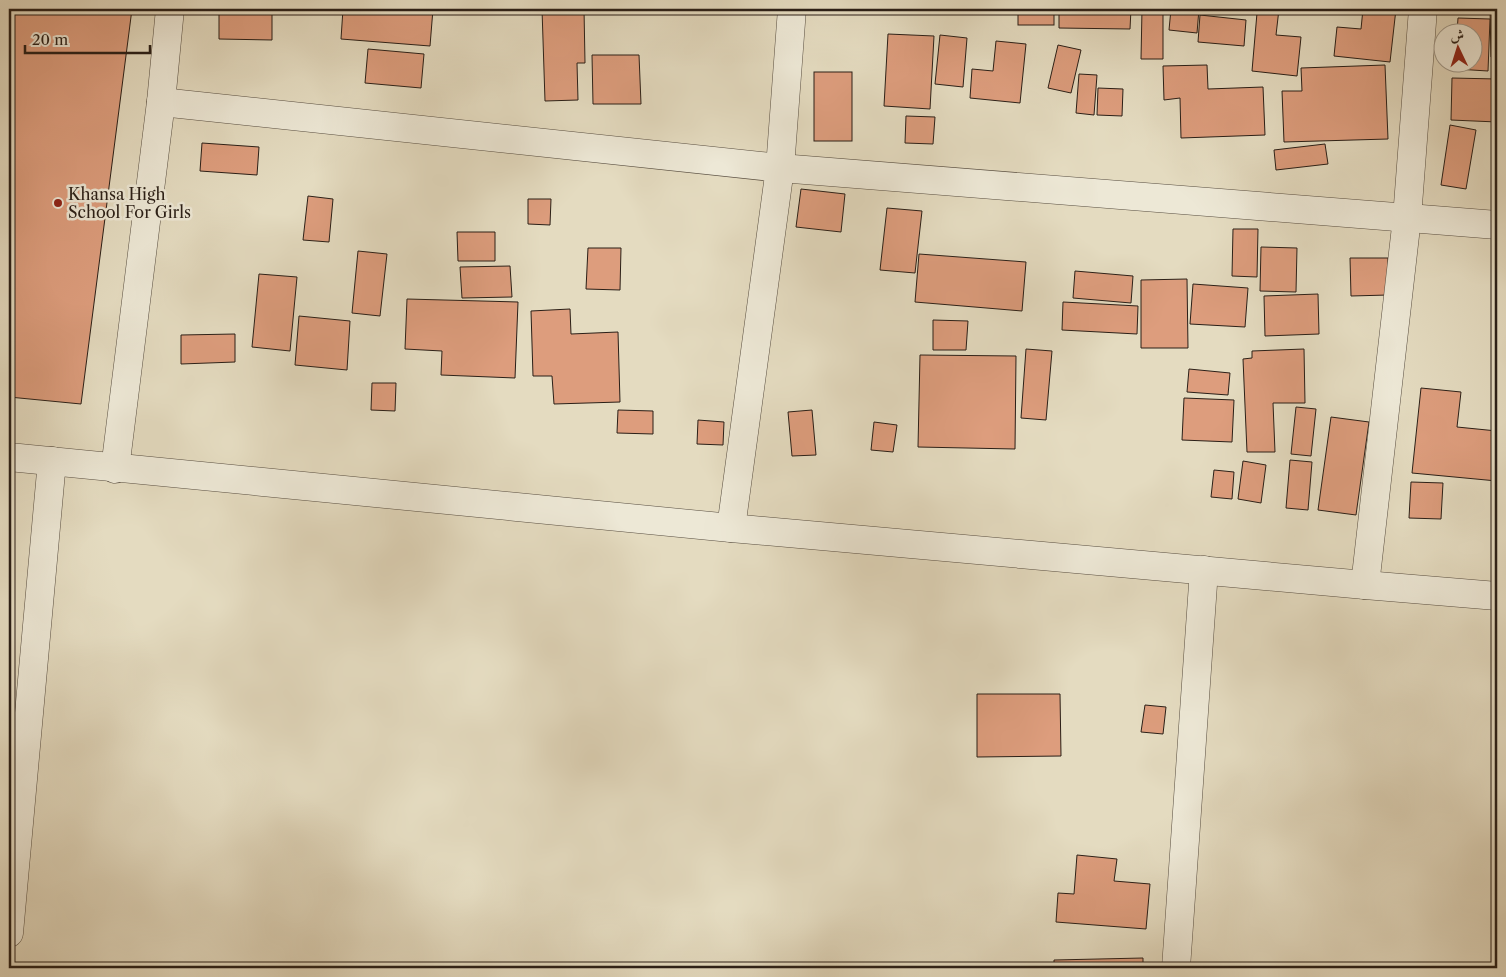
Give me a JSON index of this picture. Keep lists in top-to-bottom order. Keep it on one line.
{"places":["Khansa High School For Girls"],"scale_bar":"20 m","north":"top"}
